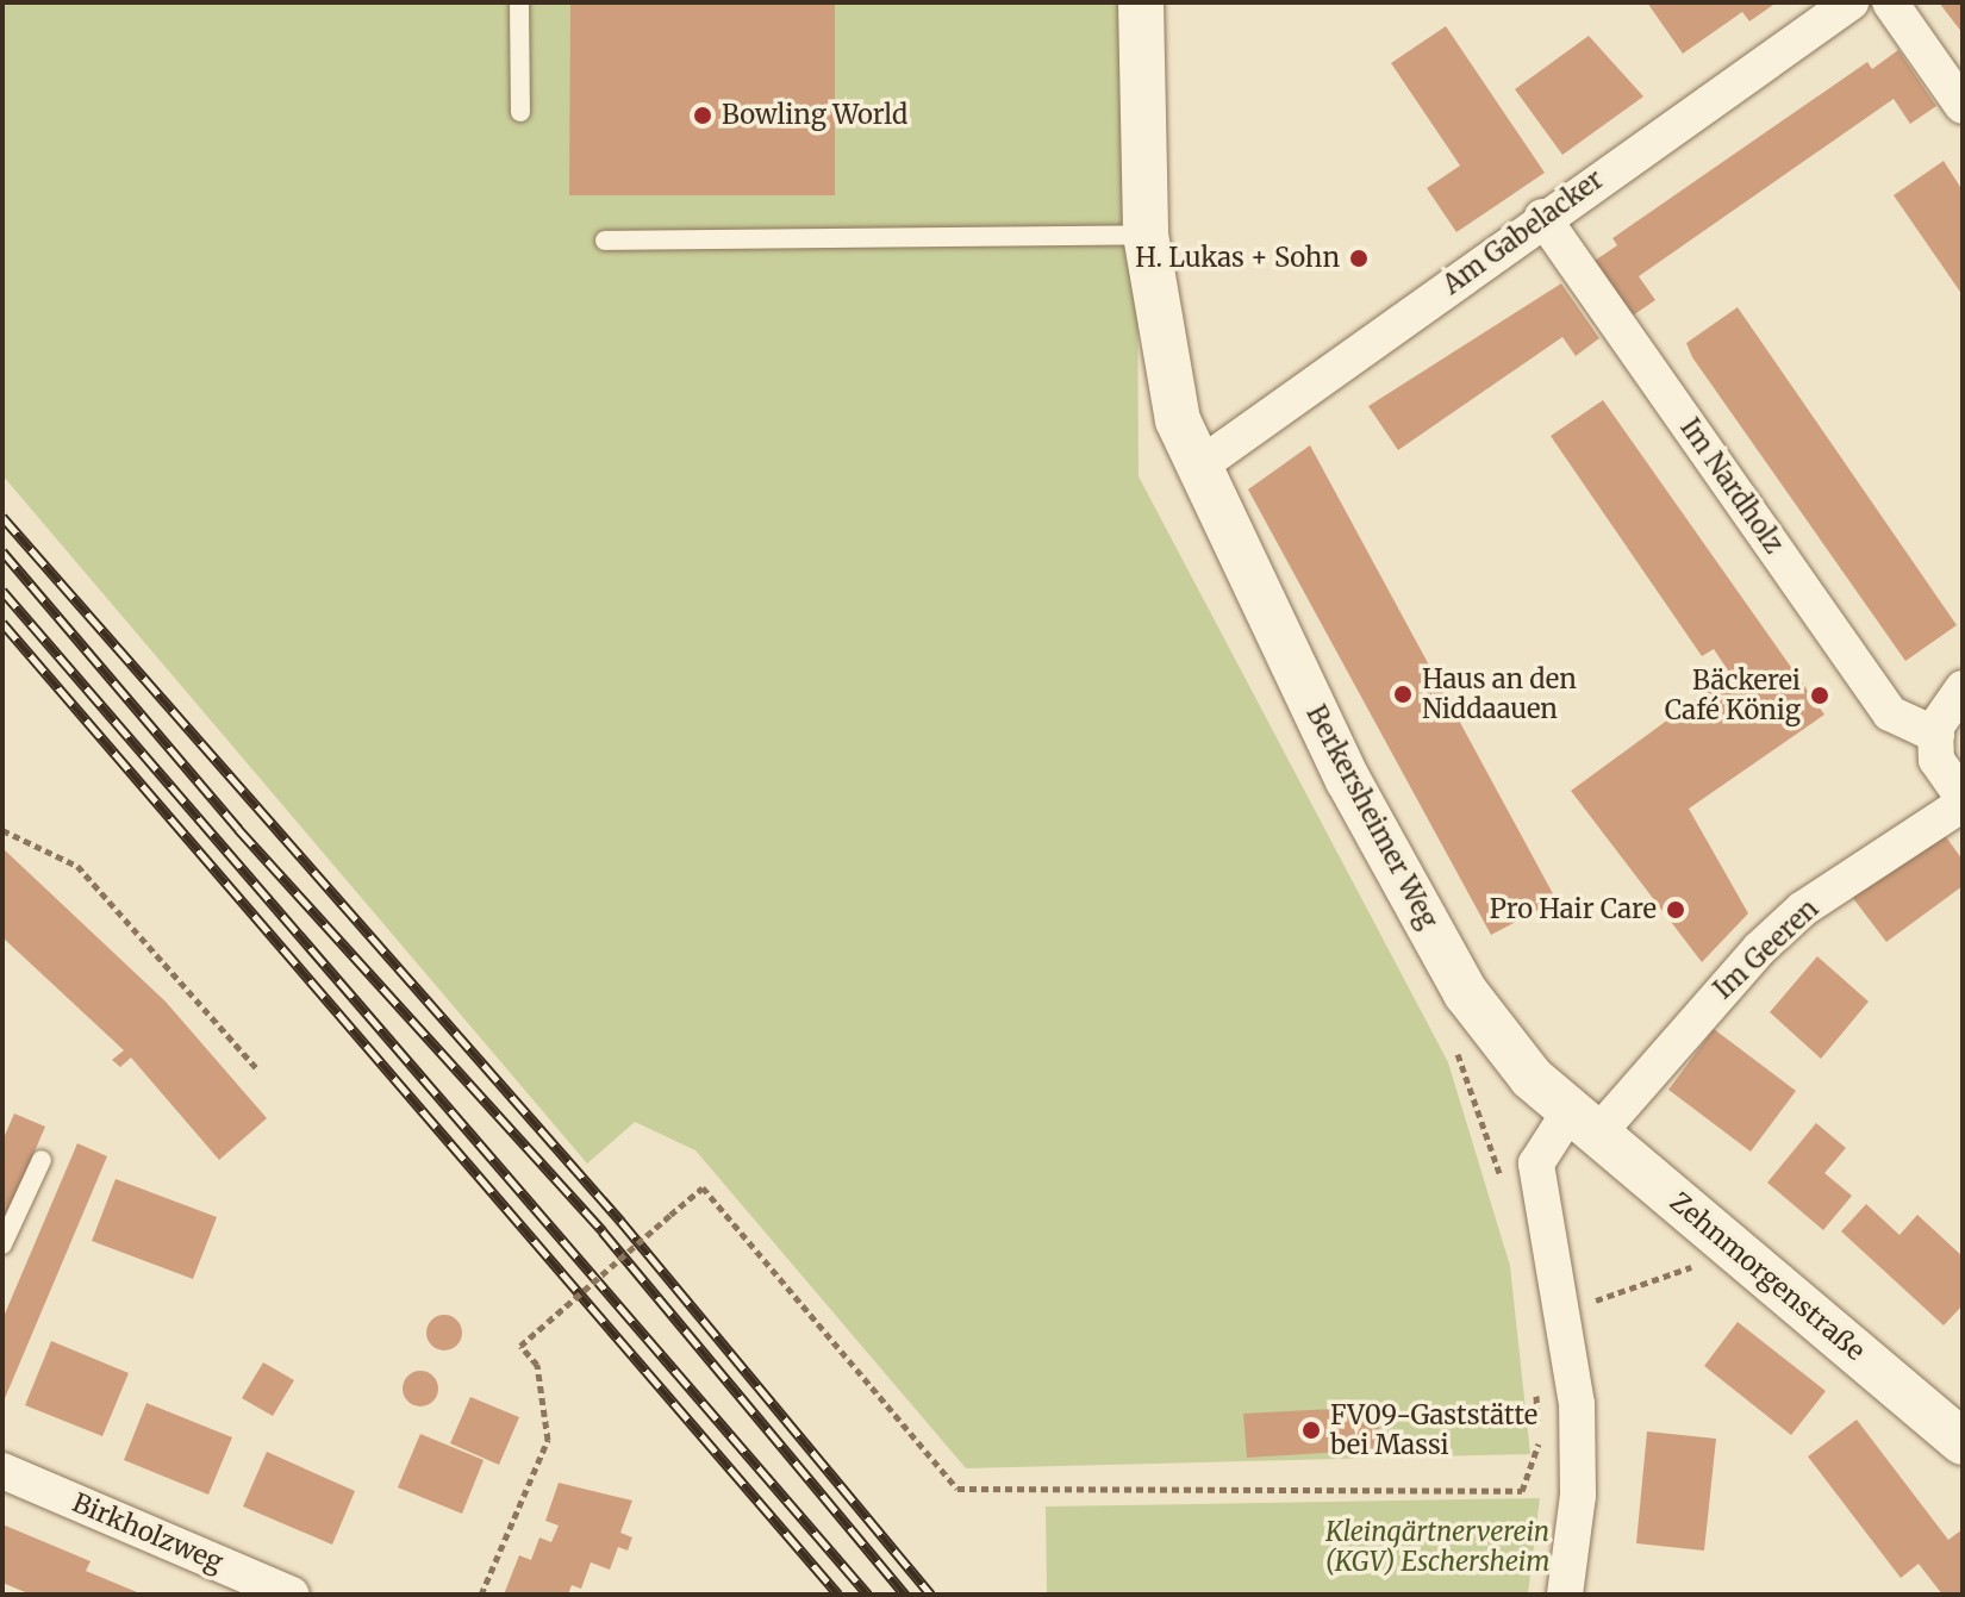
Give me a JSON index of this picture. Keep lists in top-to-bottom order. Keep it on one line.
{"streets":{"street":["Am Gabelacker","Im Nardholz","Berkersheimer Weg","Im Geeren","Zehnmorgenstraße","Birkholzweg"]},"crossings":[["Am Gabelacker","Im Nardholz"],["Am Gabelacker","Berkersheimer Weg"],["Im Nardholz","Im Geeren"],["Berkersheimer Weg","Im Geeren"],["Berkersheimer Weg","Zehnmorgenstraße"],["Im Geeren","Zehnmorgenstraße"]],"parks":["Kleingärtnerverein (KGV) Eschersheim"],"places":["Bowling World","H. Lukas + Sohn","Haus an den Niddaauen","Bäckerei Café König","Pro Hair Care","FV09-Gaststätte bei Massi"]}
